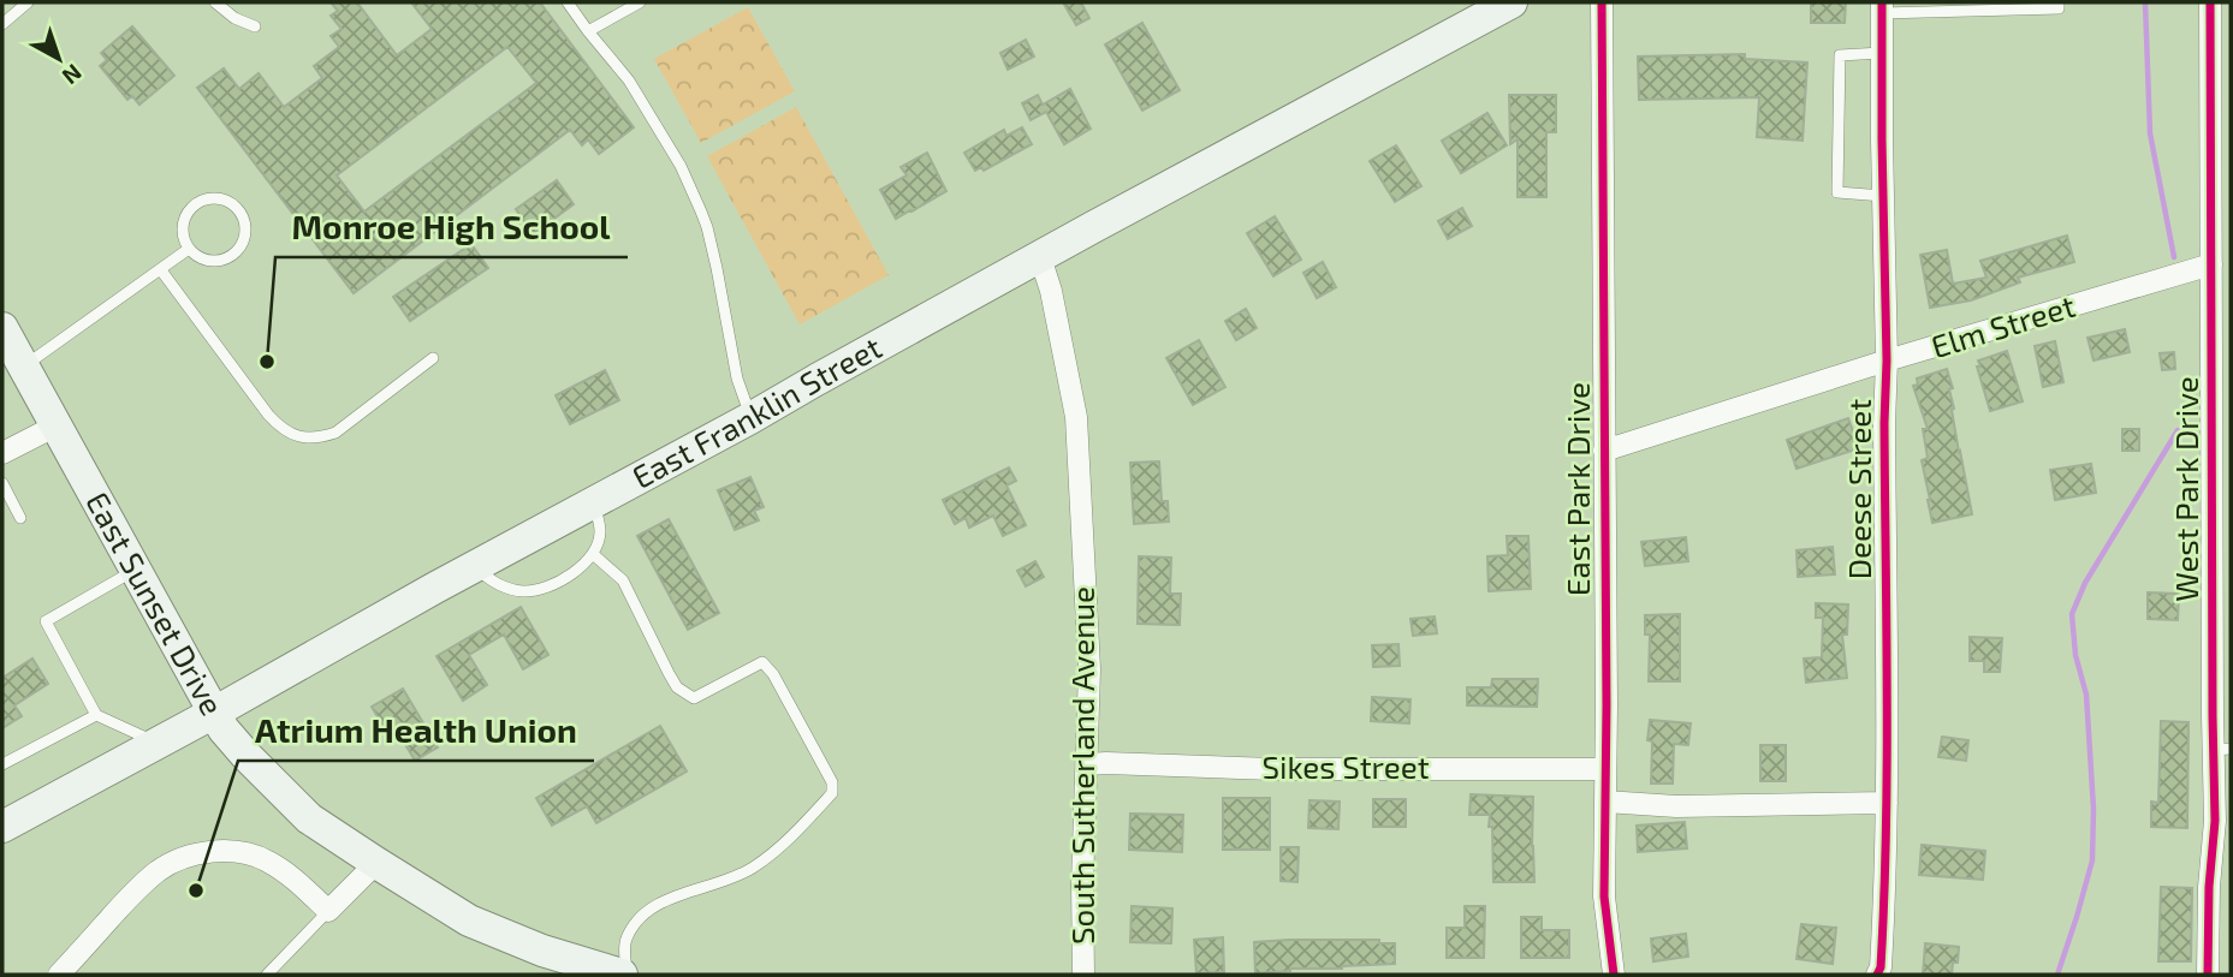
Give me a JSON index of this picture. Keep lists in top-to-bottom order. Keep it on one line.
{"streets":{"main road":["East Franklin Street","East Sunset Drive"],"street":["Elm Street","East Park Drive","Deese Street","West Park Drive","South Sutherland Avenue","Sikes Street"]},"crossings":[["Elm Street","East Park Drive"],["Elm Street","Deese Street"],["Elm Street","West Park Drive"],["East Franklin Street","East Sunset Drive"],["East Franklin Street","South Sutherland Avenue"],["East Park Drive","Sikes Street"],["South Sutherland Avenue","Sikes Street"]],"places":["Monroe High School","Atrium Health Union"],"north":"bottom right"}
